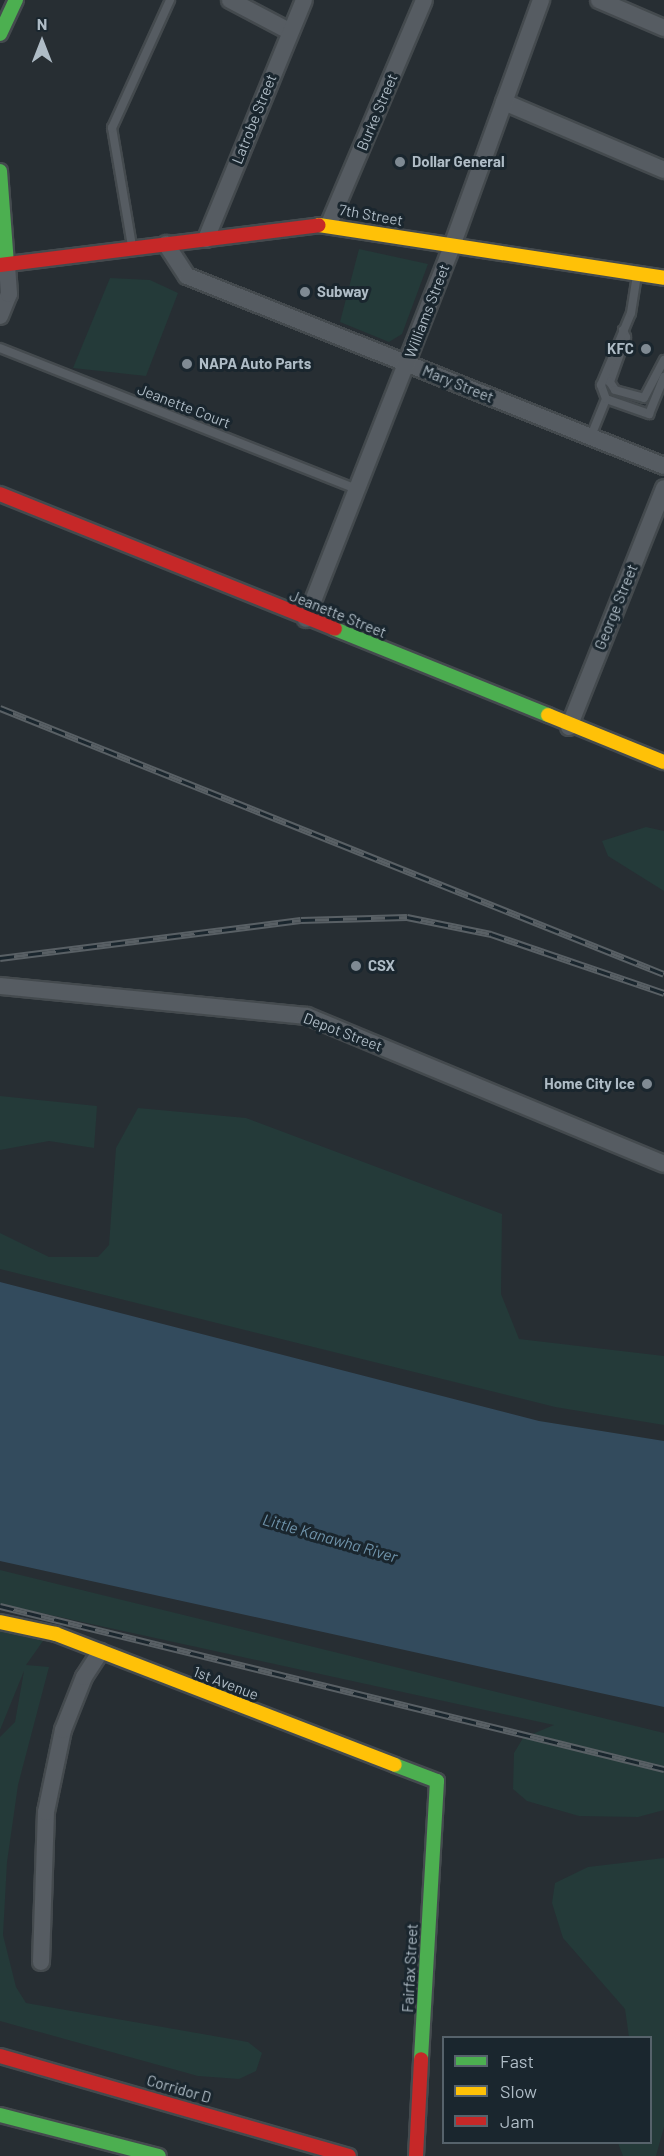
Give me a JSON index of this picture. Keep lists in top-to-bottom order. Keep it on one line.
{"streets":{"main road":["7th Street","Jeanette Street","1st Avenue","Fairfax Street","Corridor D"],"street":["Burke Street","Latrobe Street","Williams Street","Mary Street","George Street","Depot Street"],"lane":["Jeanette Court"]},"crossings":[["Burke Street","7th Street"],["Latrobe Street","7th Street"],["7th Street","Williams Street"],["7th Street","Mary Street"],["Williams Street","Mary Street"],["Williams Street","Jeanette Court"],["Williams Street","Jeanette Street"],["George Street","Jeanette Street"],["1st Avenue","Fairfax Street"]],"water":["Little Kanawha River"],"places":["Dollar General","Subway","KFC","NAPA Auto Parts","CSX","Home City Ice"],"legend":["Fast","Slow","Jam"],"north":"top"}
